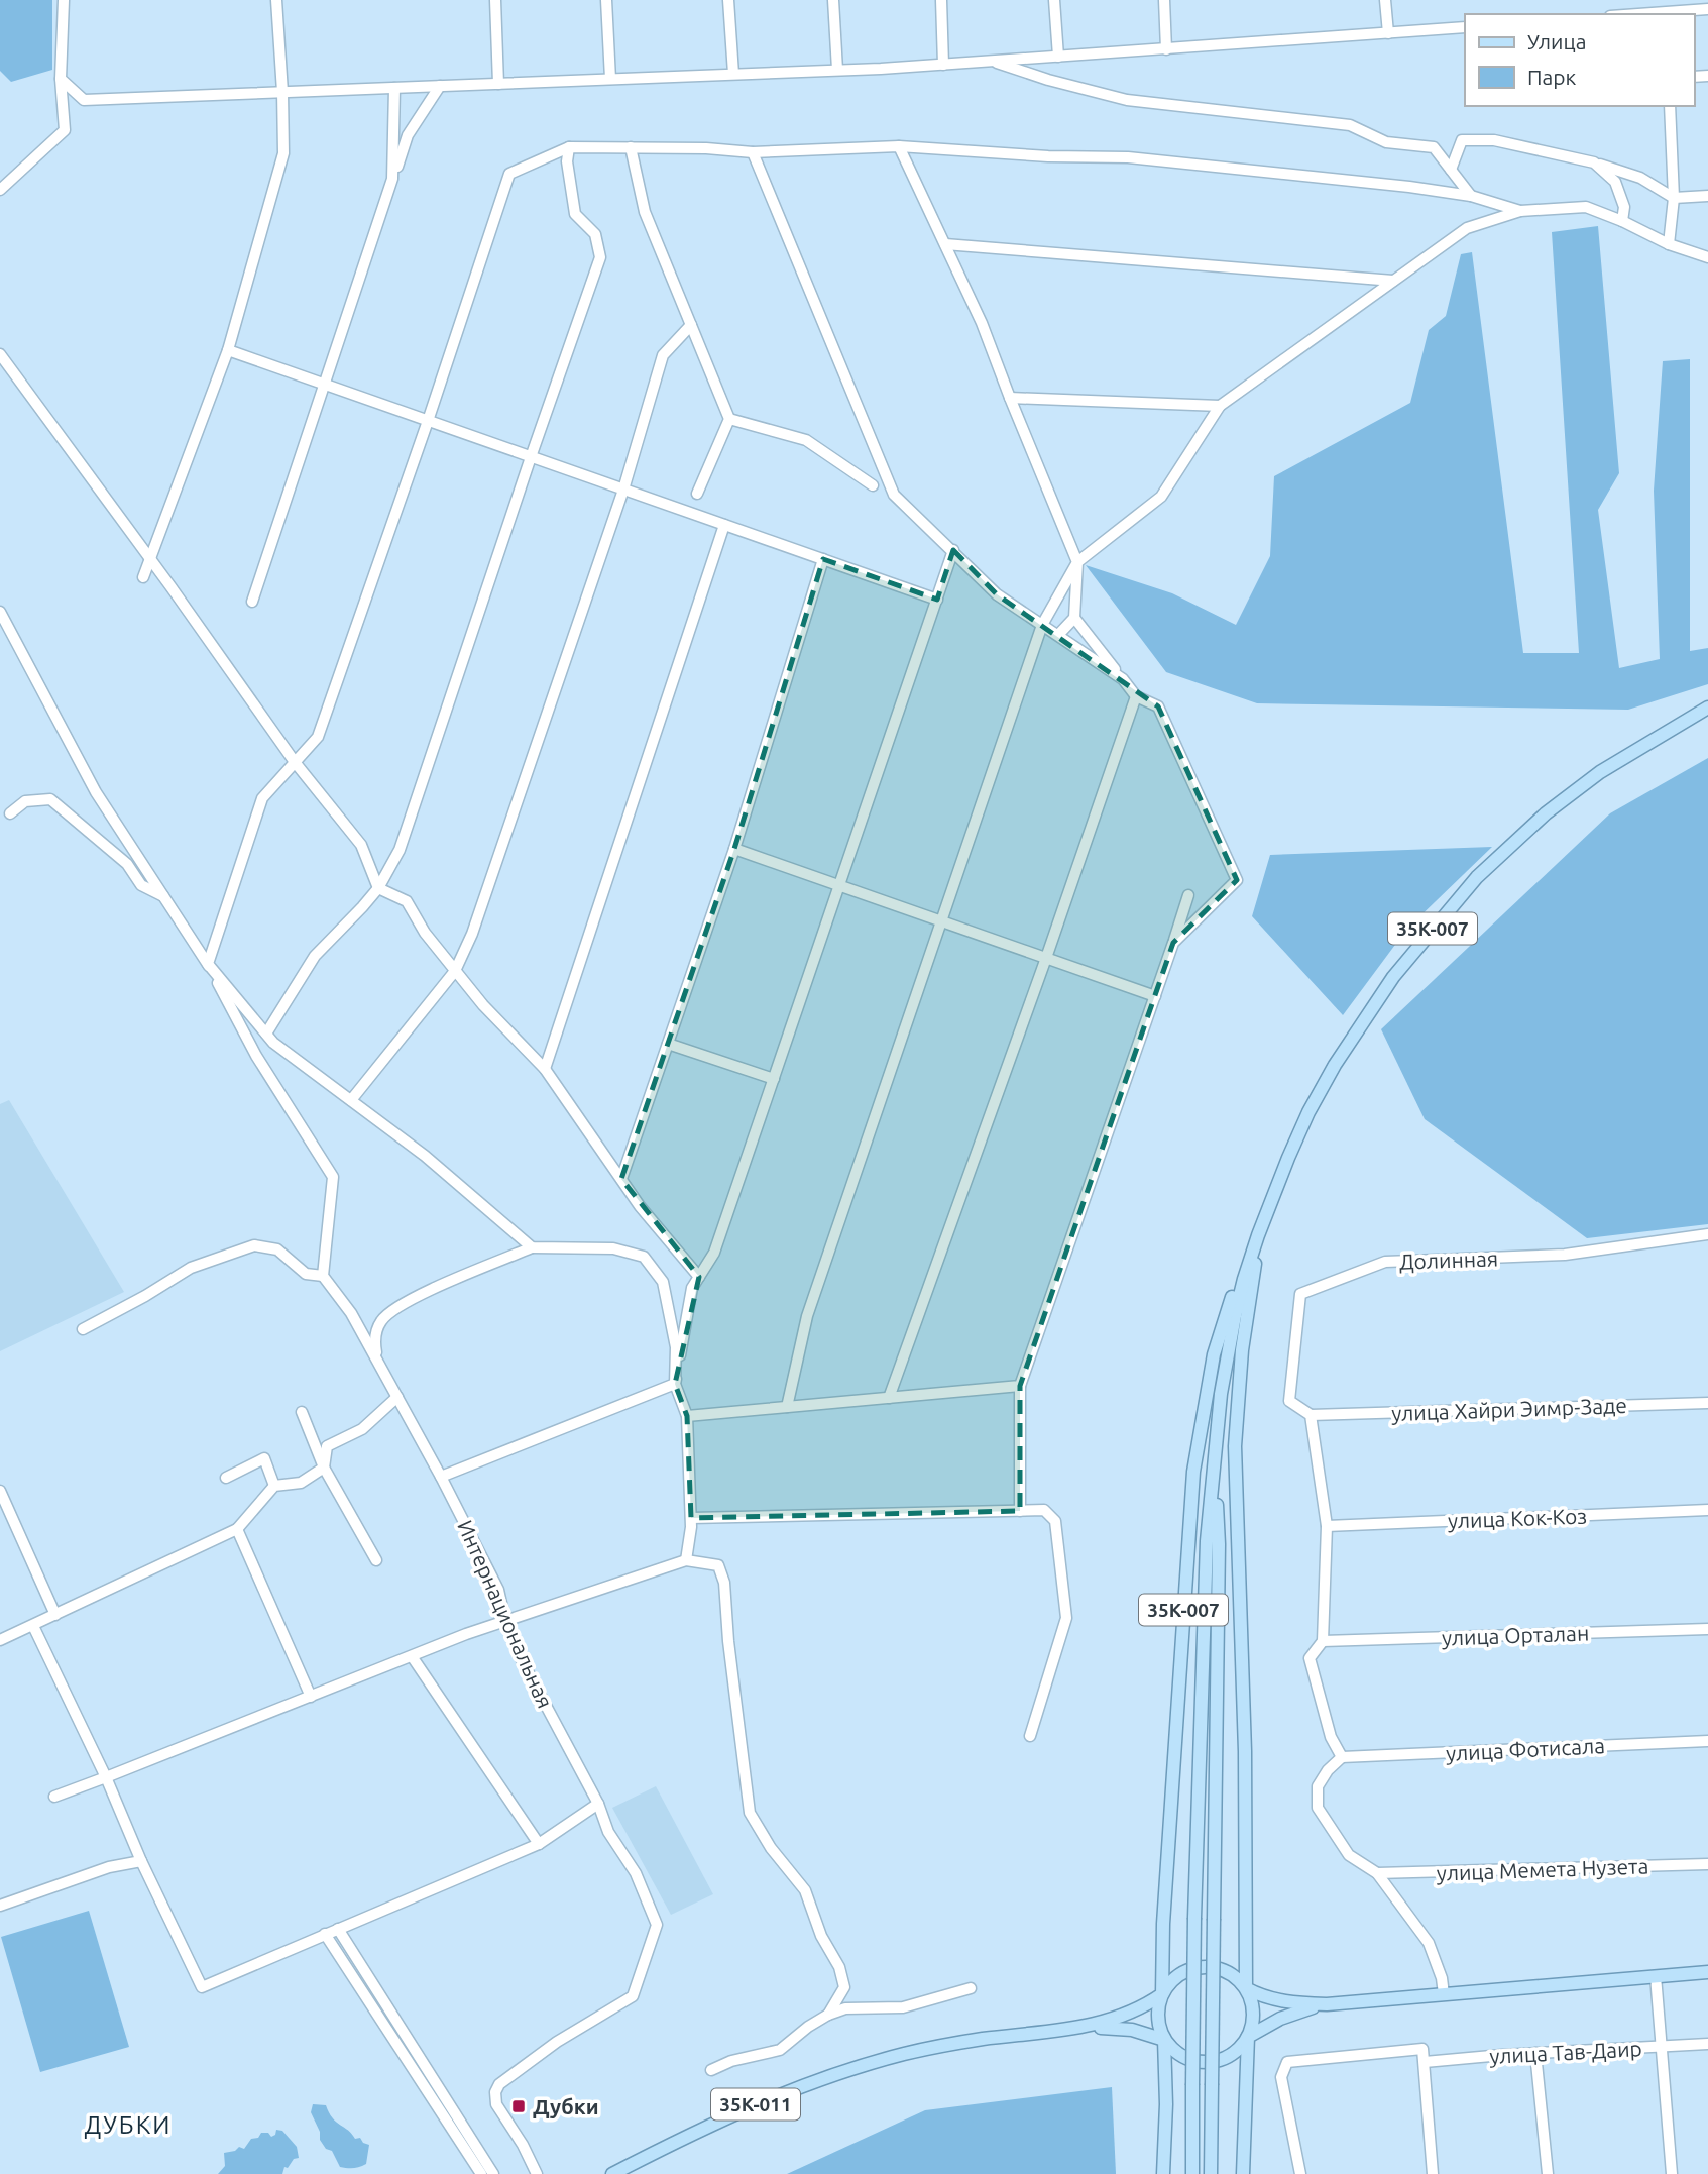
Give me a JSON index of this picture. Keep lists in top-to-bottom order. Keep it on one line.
{"streets":{"main road":["35К-007","35К-011"],"street":["Долинная","улица Хайри Эимр-Заде","улица Кок-Коз","Интернациональная","улица Орталан","улица Фотисала","улица Мемета Нузета","улица Тав-Даир"]},"crossings":[["35К-007","35К-011"],["Долинная","улица Хайри Эимр-Заде"]],"districts":["ДУБКИ"],"places":{"transit":["Дубки"]},"legend":["Улица","Парк"]}
